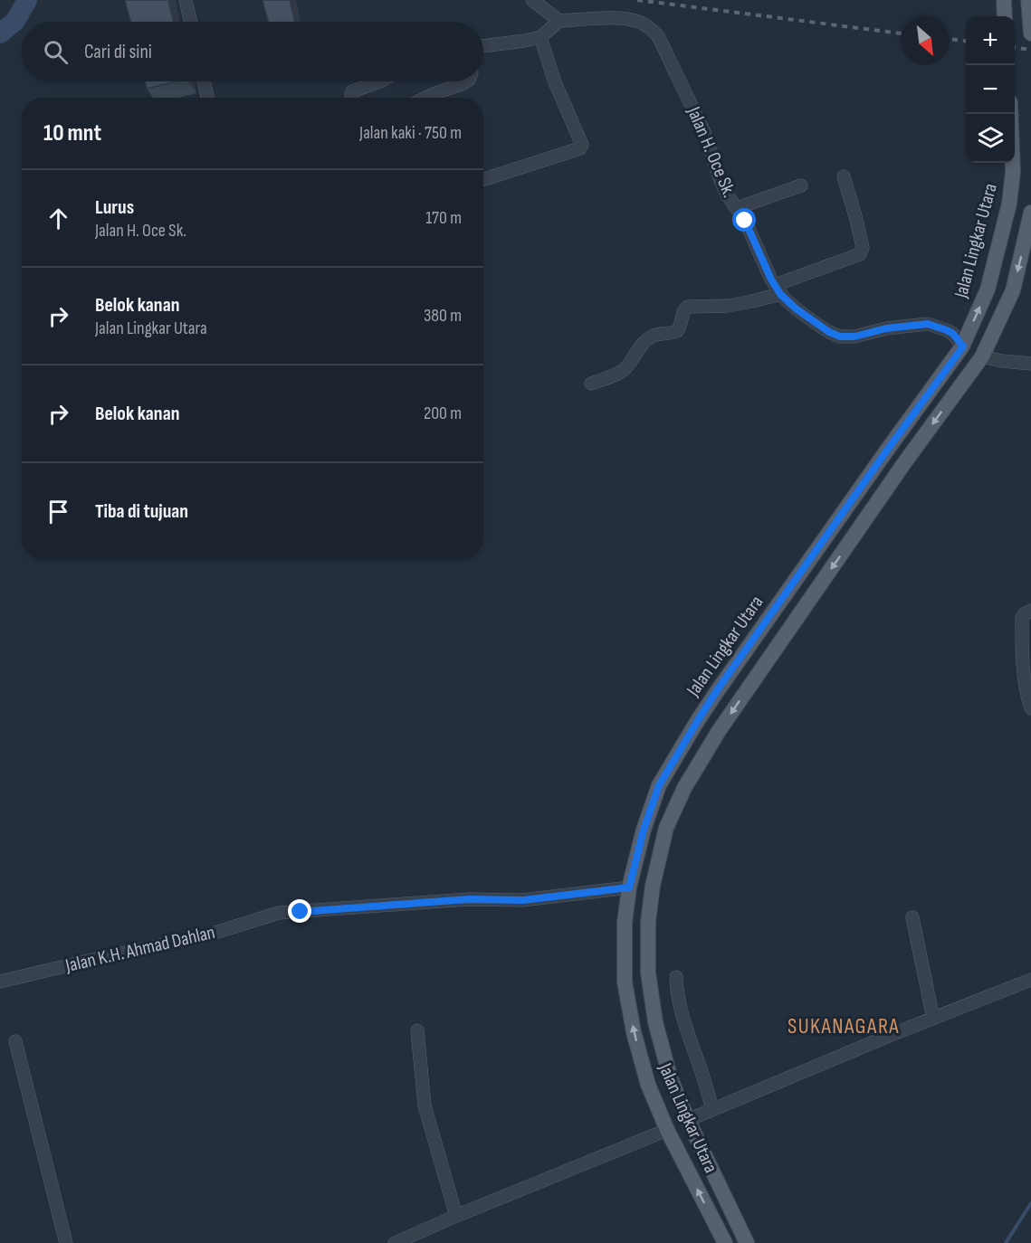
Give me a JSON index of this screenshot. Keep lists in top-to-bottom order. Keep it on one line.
{"streets":{"main road":["Jalan Lingkar Utara"],"street":["Jalan H. Oce Sk.","Jalan K.H. Ahmad Dahlan"]},"crossings":[["Jalan H. Oce Sk.","Jalan Lingkar Utara"],["Jalan Lingkar Utara","Jalan K.H. Ahmad Dahlan"]],"districts":["SUKANAGARA"],"north":"bottom right","page":{"map_buttons":["+","−"],"search":"Cari di sini","heading":["10 mnt","Jalan kaki · 750 m"],"list":[["Lurus","Jalan H. Oce Sk.","170 m"],["Belok kanan","Jalan Lingkar Utara","380 m"],["Belok kanan","200 m"],"Tiba di tujuan"]}}
